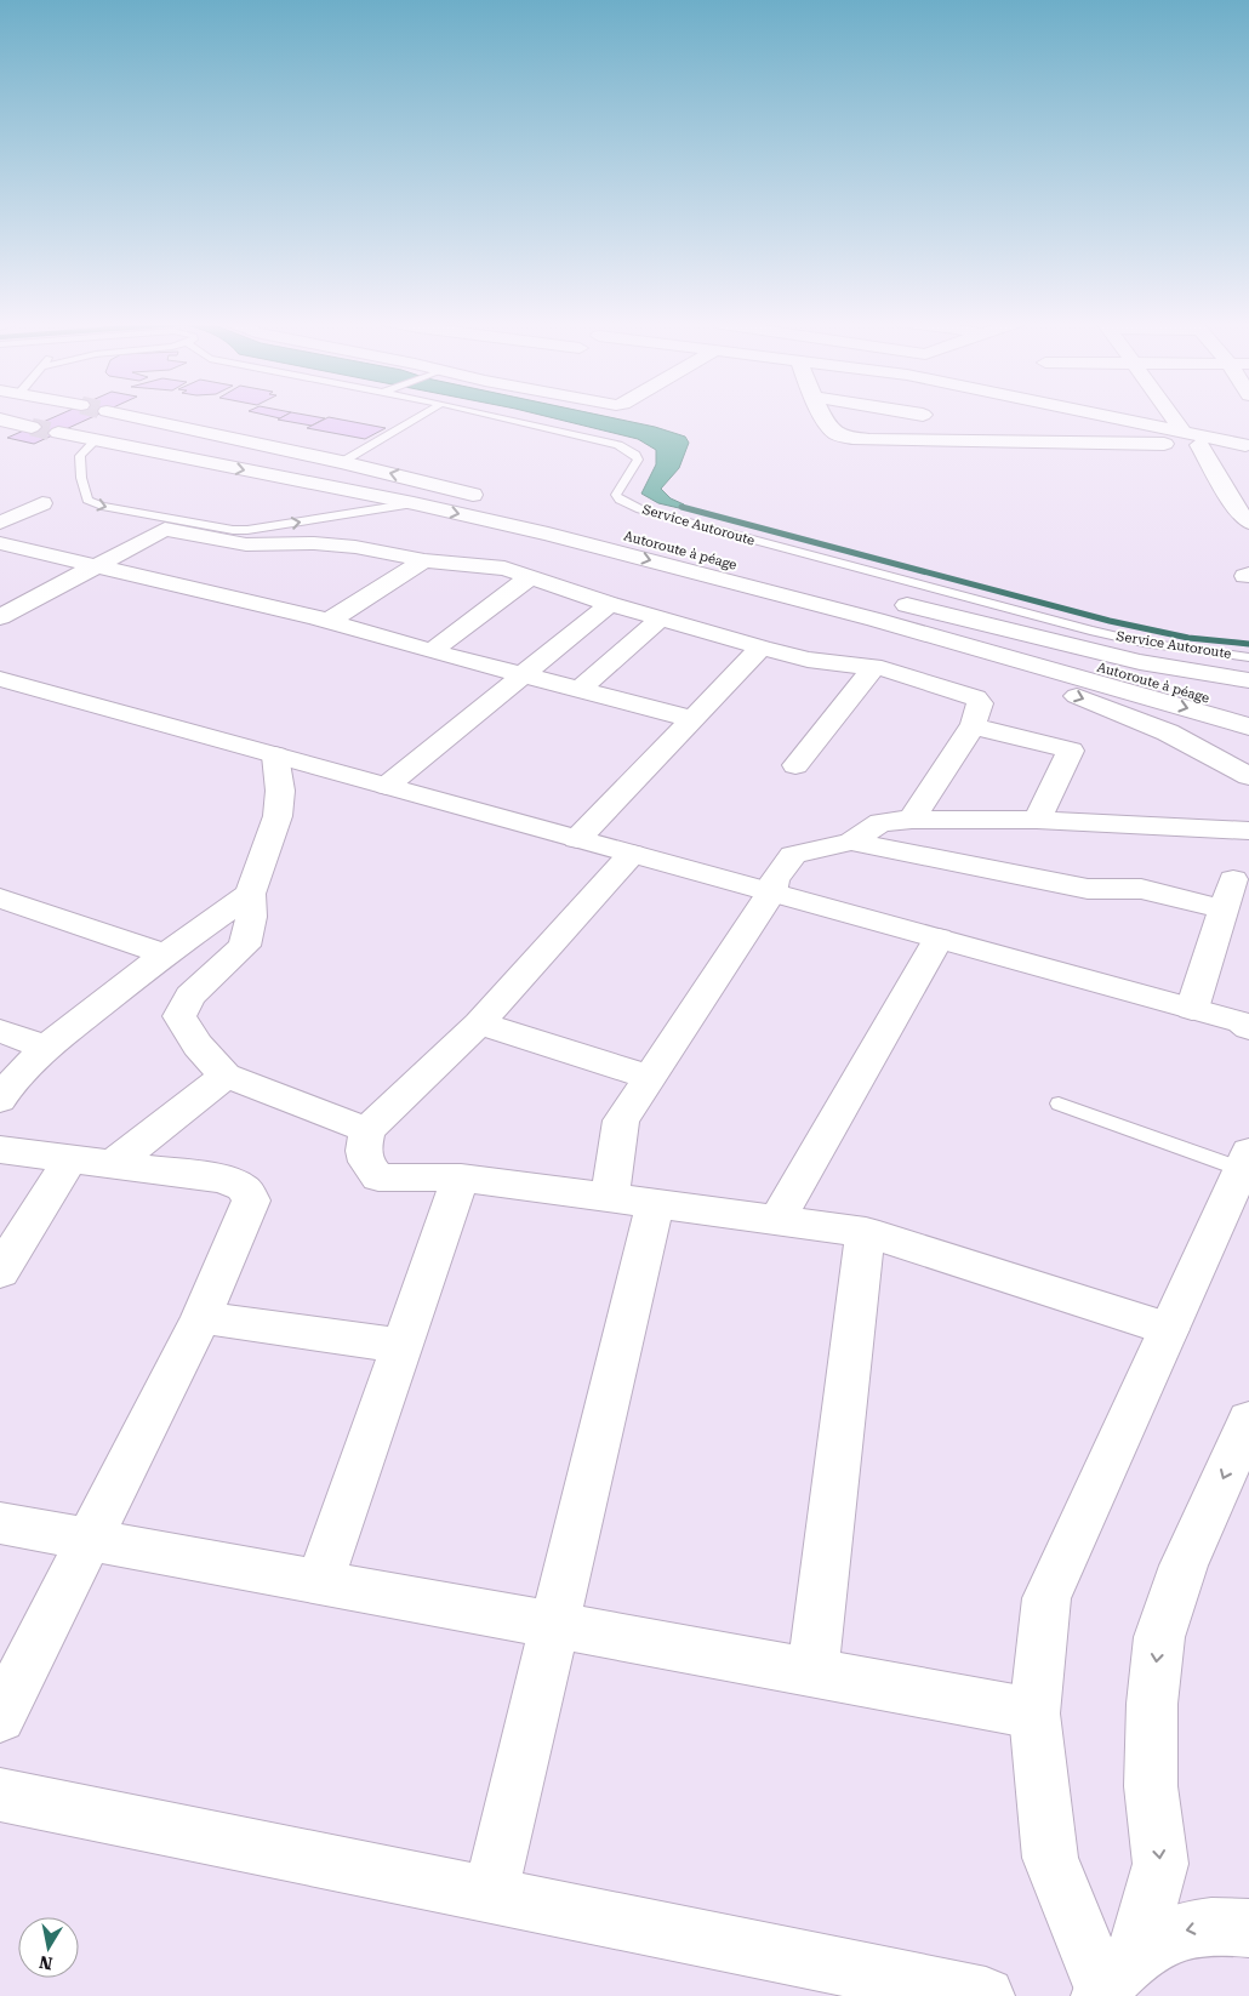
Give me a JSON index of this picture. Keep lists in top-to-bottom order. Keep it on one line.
{"streets":{"main road":["Autoroute à péage"],"lane":["Service Autoroute"]},"north":"bottom"}
